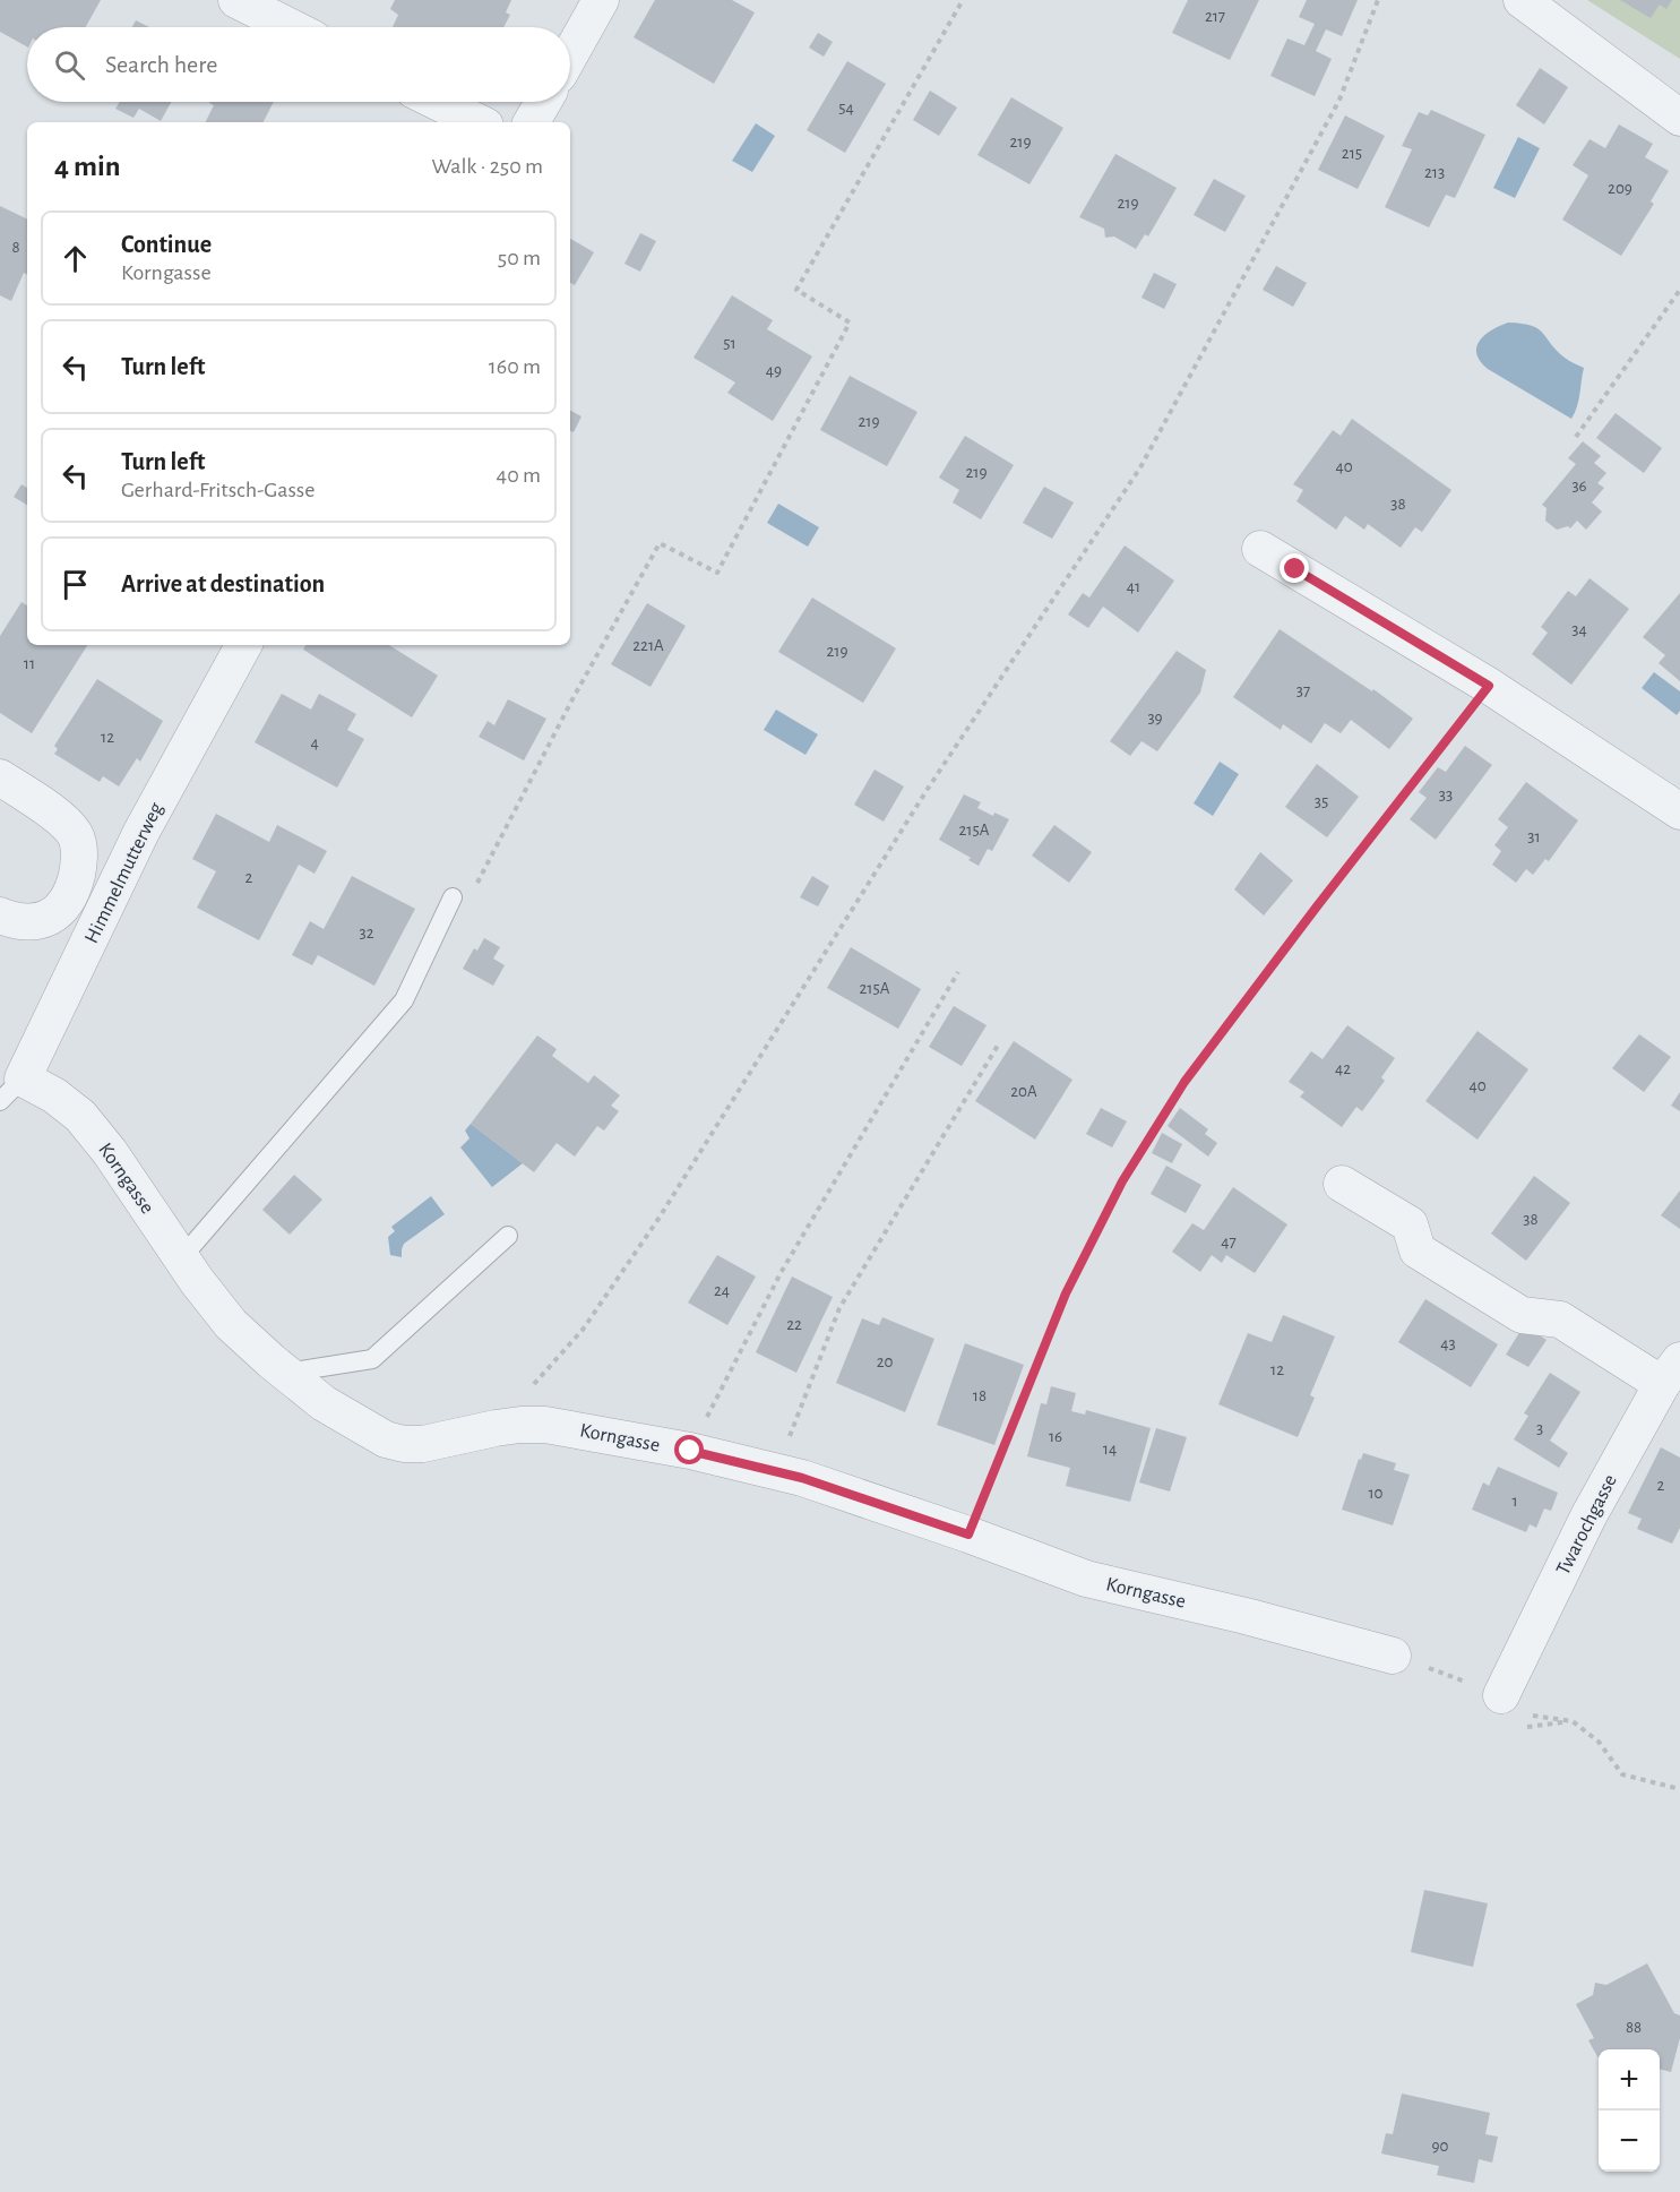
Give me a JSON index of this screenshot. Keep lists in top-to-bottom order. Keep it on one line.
{"streets":{"street":["Himmelmutterweg","Korngasse","Twarochgasse"]},"crossings":[["Himmelmutterweg","Korngasse"]],"house_numbers":["217","54","219","215","213","209","219","8","51","49","219","40","219","36","38","41","34","221A","219","11","37","39","12","4","33","35","215A","31","2","32","215A","42","40","20A","38","47","24","22","43","20","12","18","3","16","14","2","10","1","88","90"],"page":{"search":"Search here","heading":["4 min","Walk · 250 m"],"list":[["Continue","Korngasse","50 m"],["Turn left","160 m"],["Turn left","Gerhard-Fritsch-Gasse","40 m"],"Arrive at destination"],"map_buttons":["+","−"]}}
